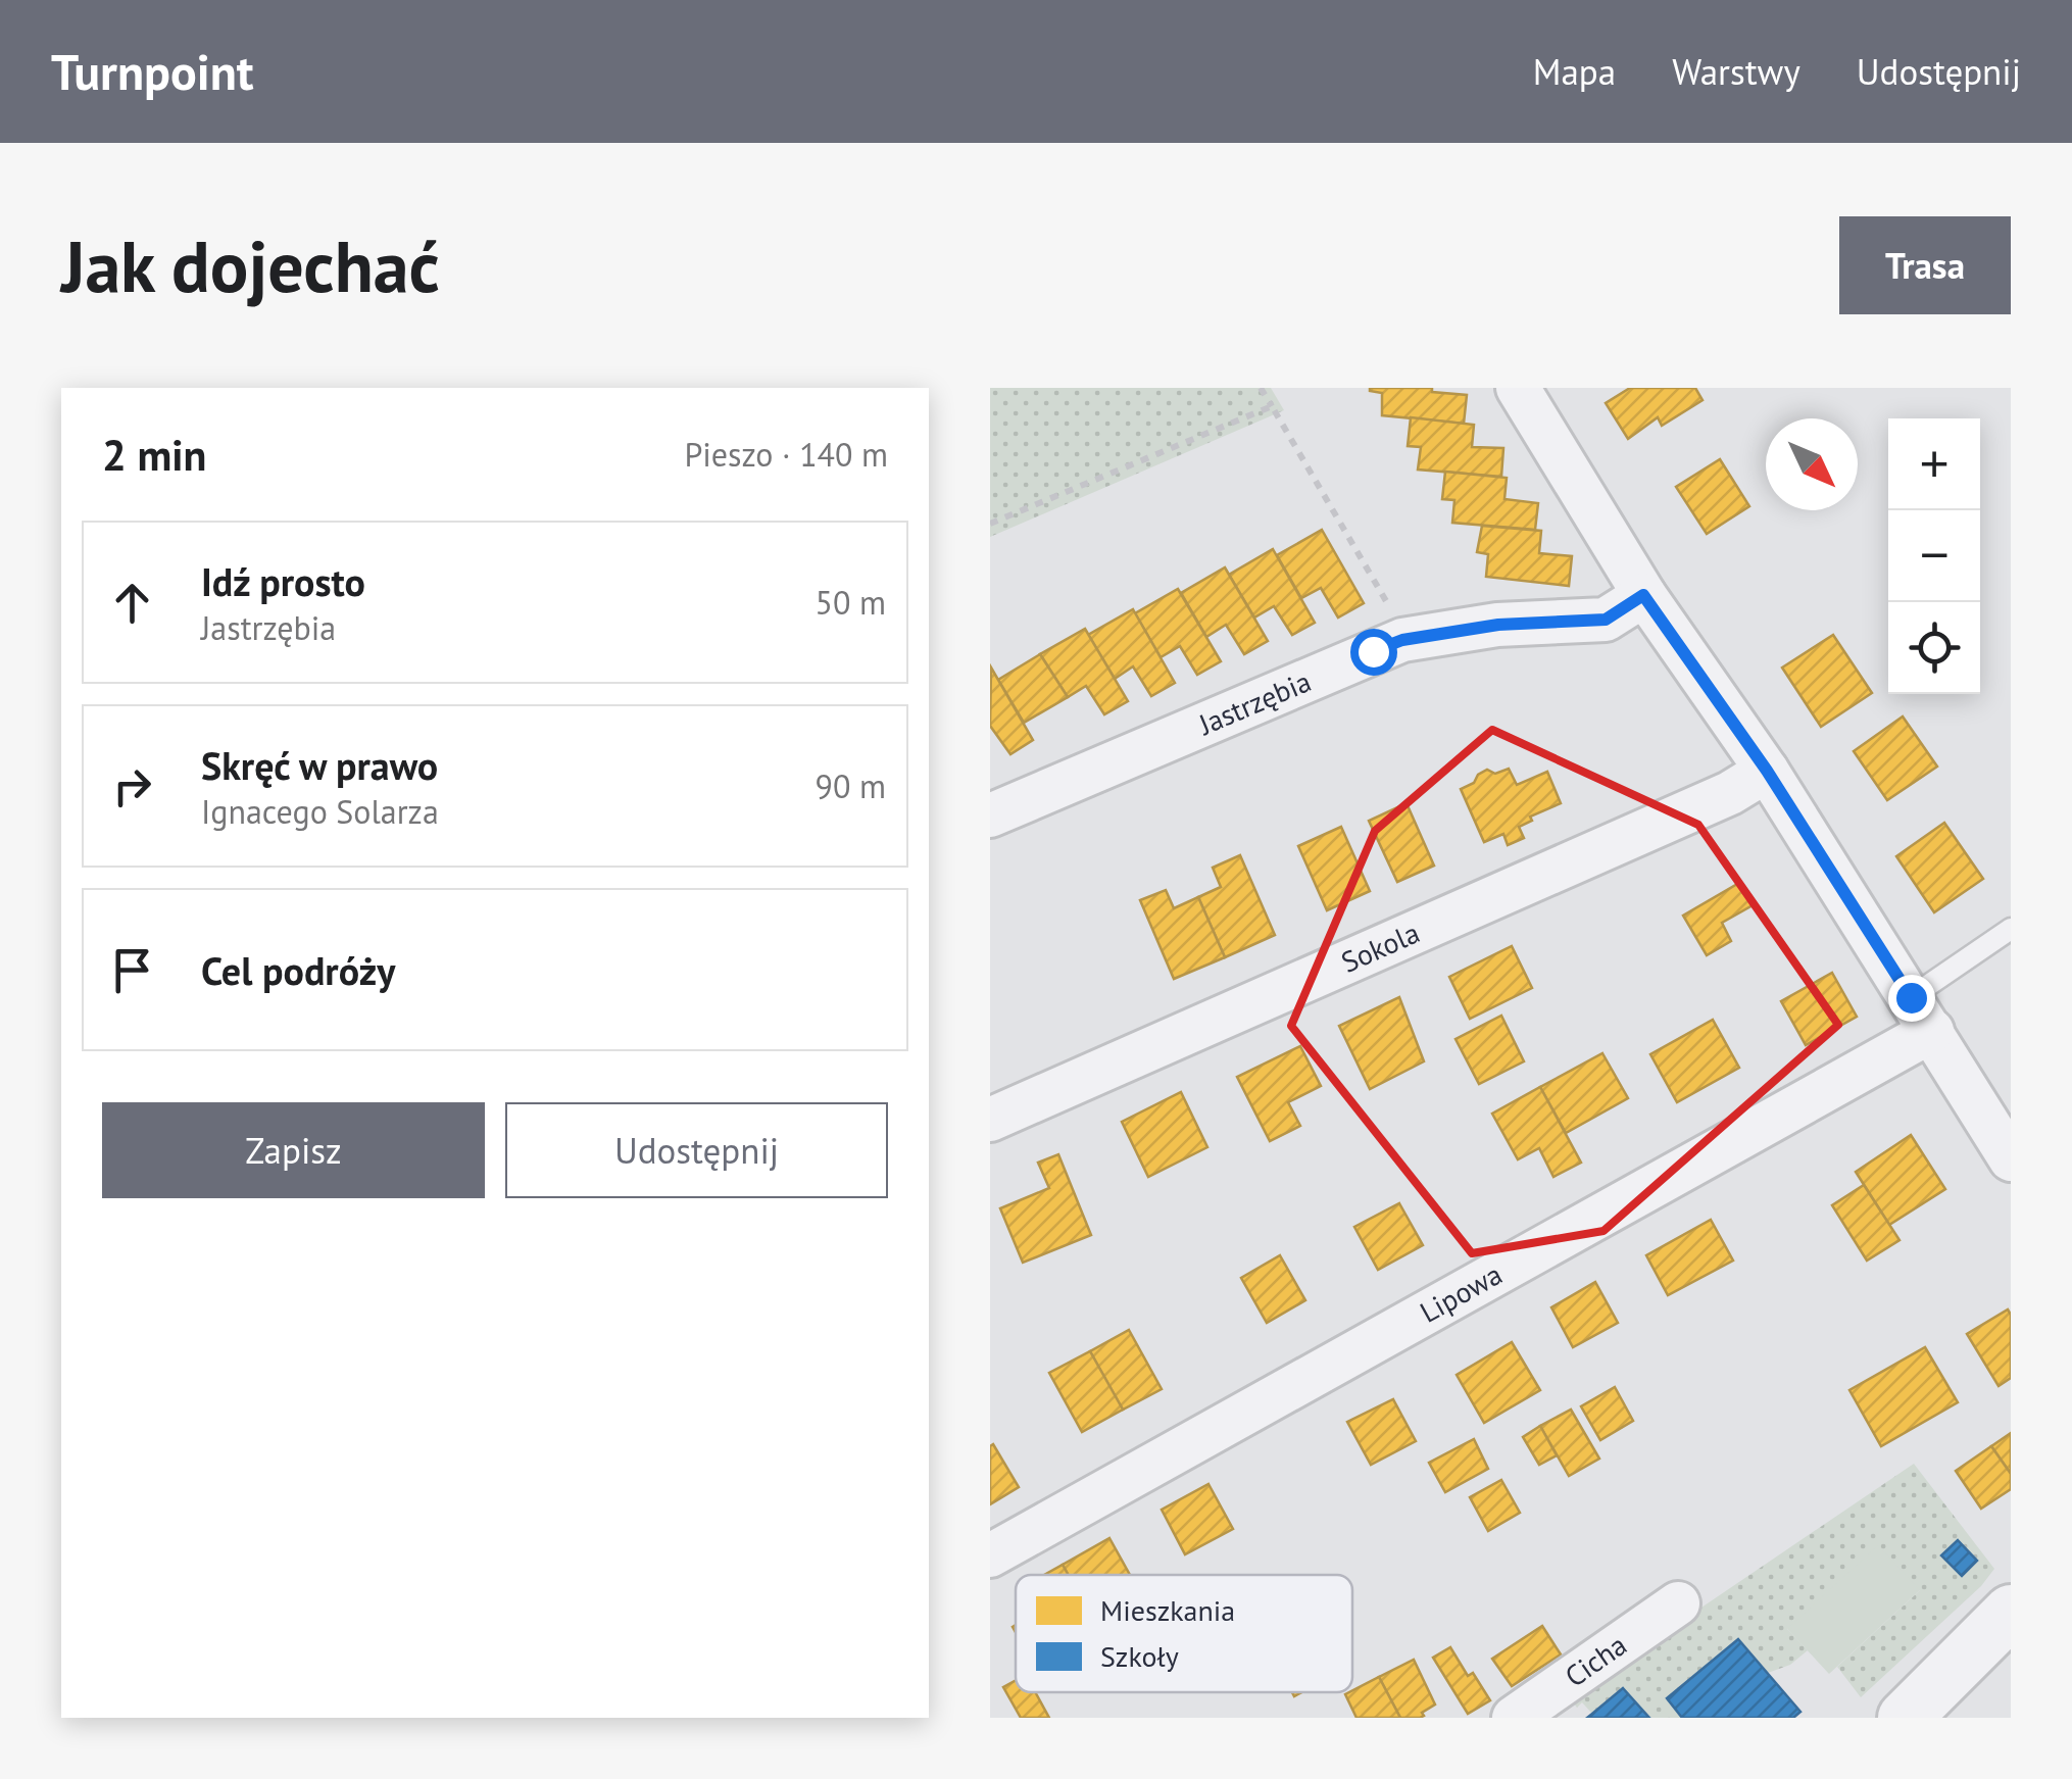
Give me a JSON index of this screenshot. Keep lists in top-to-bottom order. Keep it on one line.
{"streets":{"street":["Jastrzębia","Sokola","Lipowa","Cicha"]},"legend":["Mieszkania","Szkoły"],"north":"bottom right","page":{"header":"Turnpoint","nav":["Mapa","Warstwy","Udostępnij"],"buttons":["Trasa",["Zapisz","Udostępnij"]],"title":"Jak dojechać","heading":["2 min","Pieszo · 140 m"],"map_buttons":["+","−"],"list":[["Idź prosto","Jastrzębia","50 m"],["Skręć w prawo","Ignacego Solarza","90 m"],"Cel podróży"]}}
